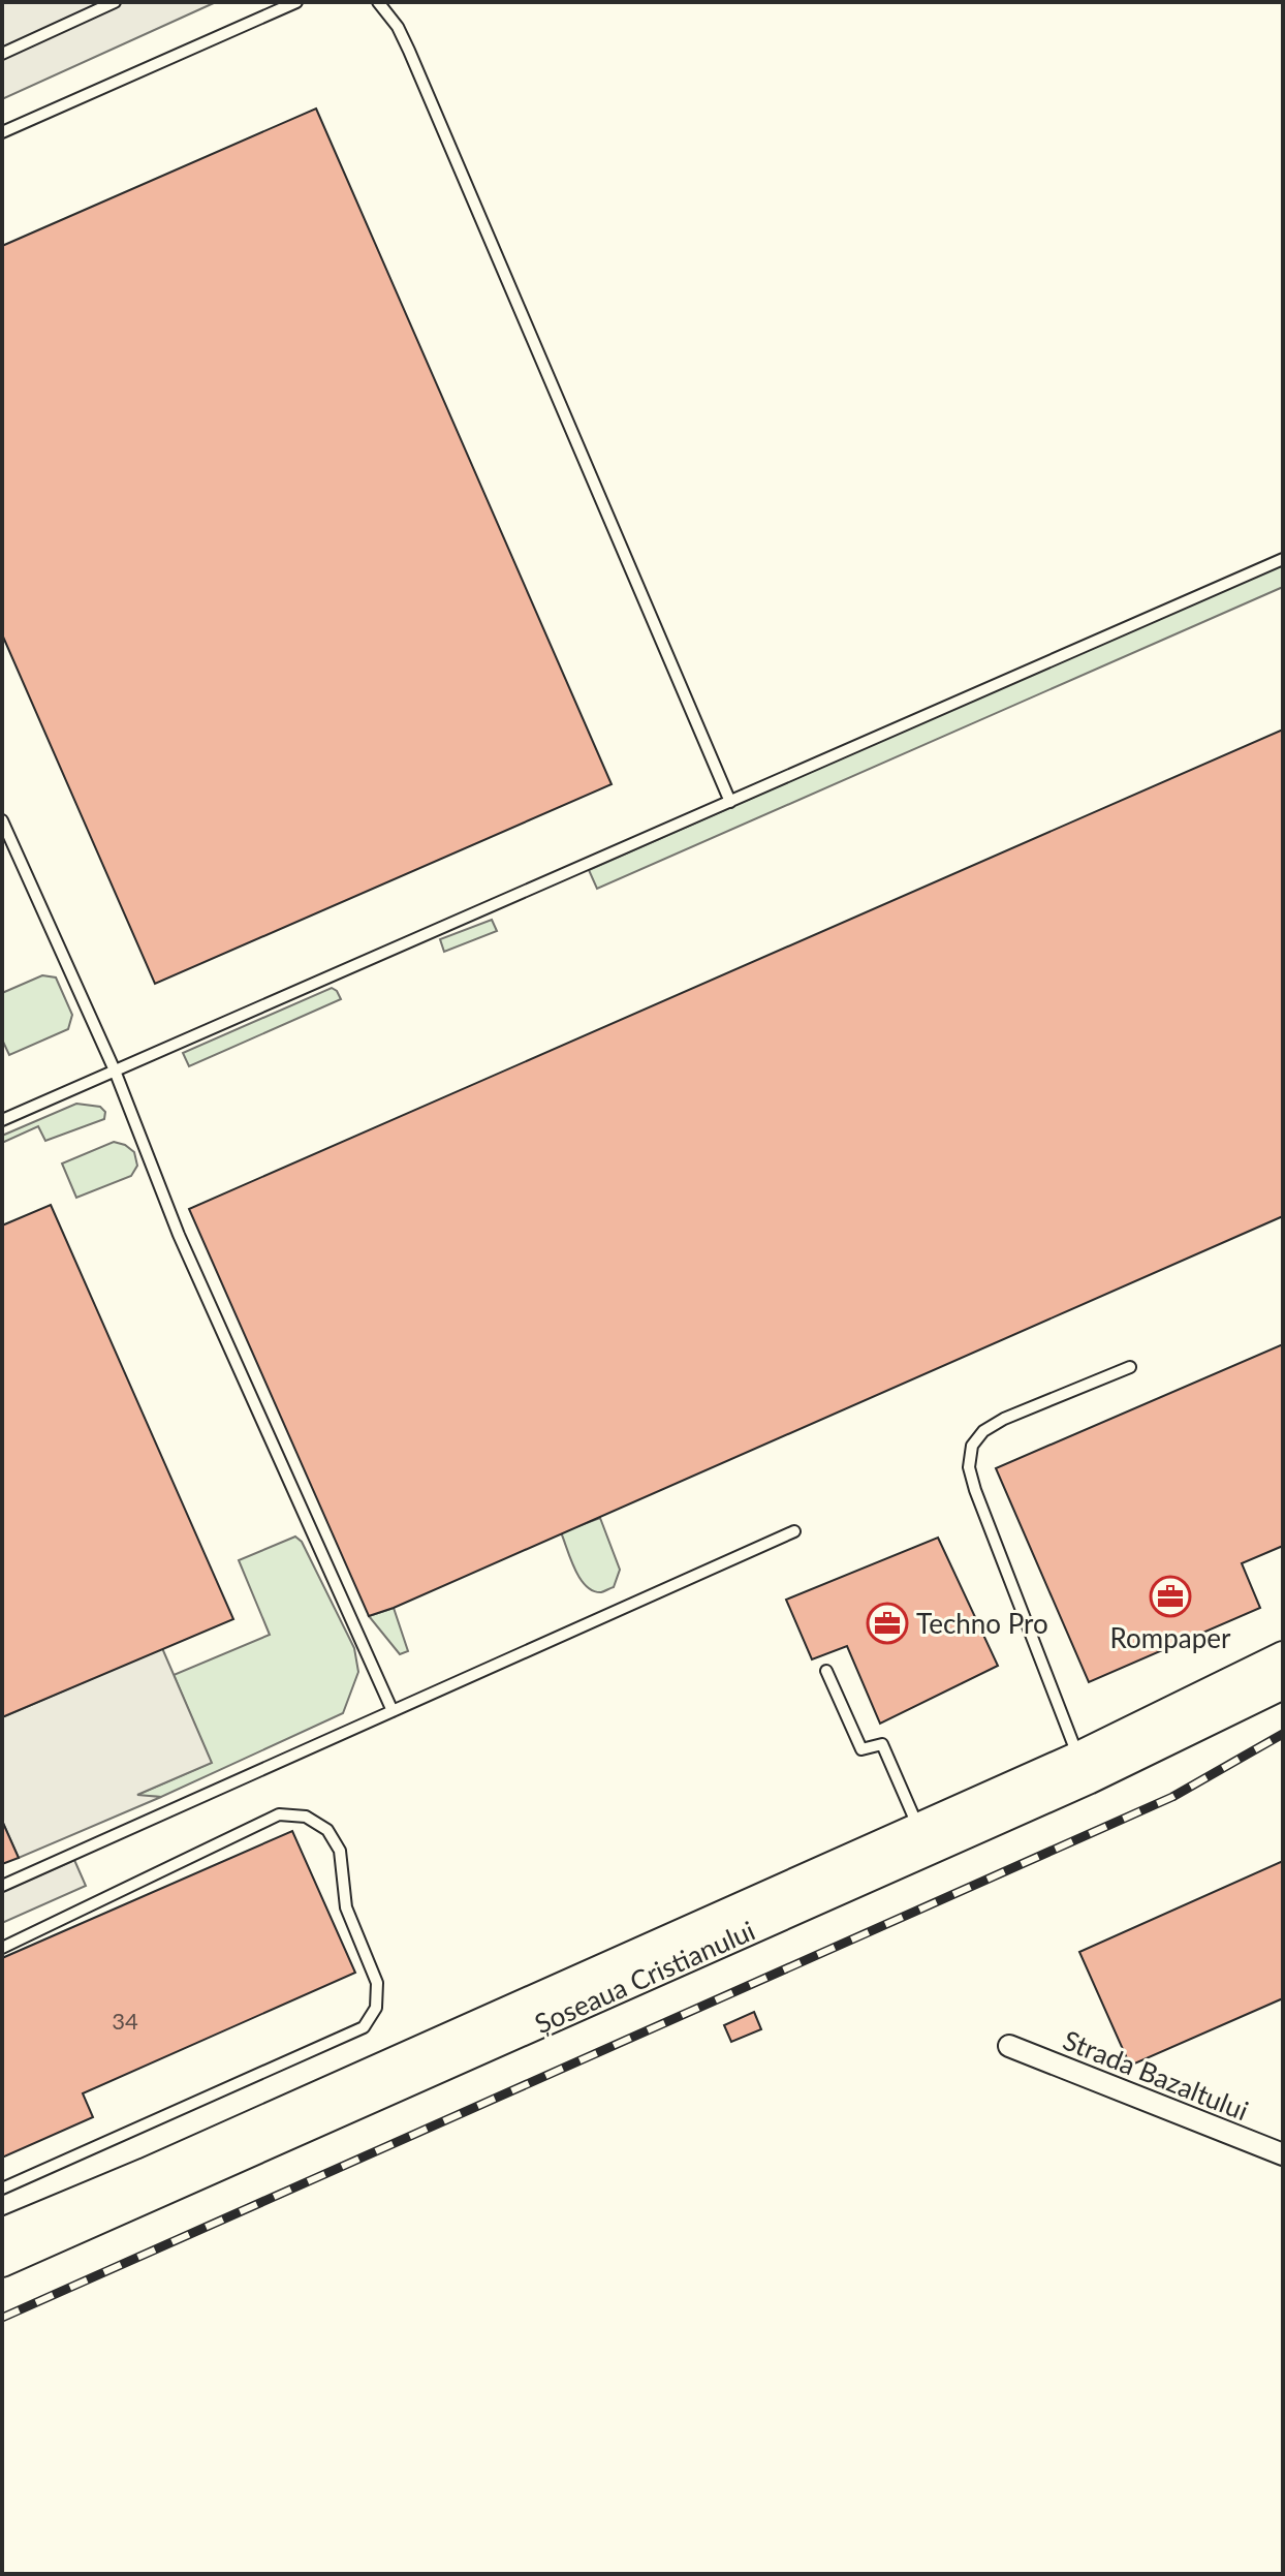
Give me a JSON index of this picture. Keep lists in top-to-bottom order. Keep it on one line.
{"streets":{"main road":["Șoseaua Cristianului"],"street":["Strada Bazaltului"]},"places":{"office":["Rompaper","Techno Pro"]},"house_numbers":["34"]}
